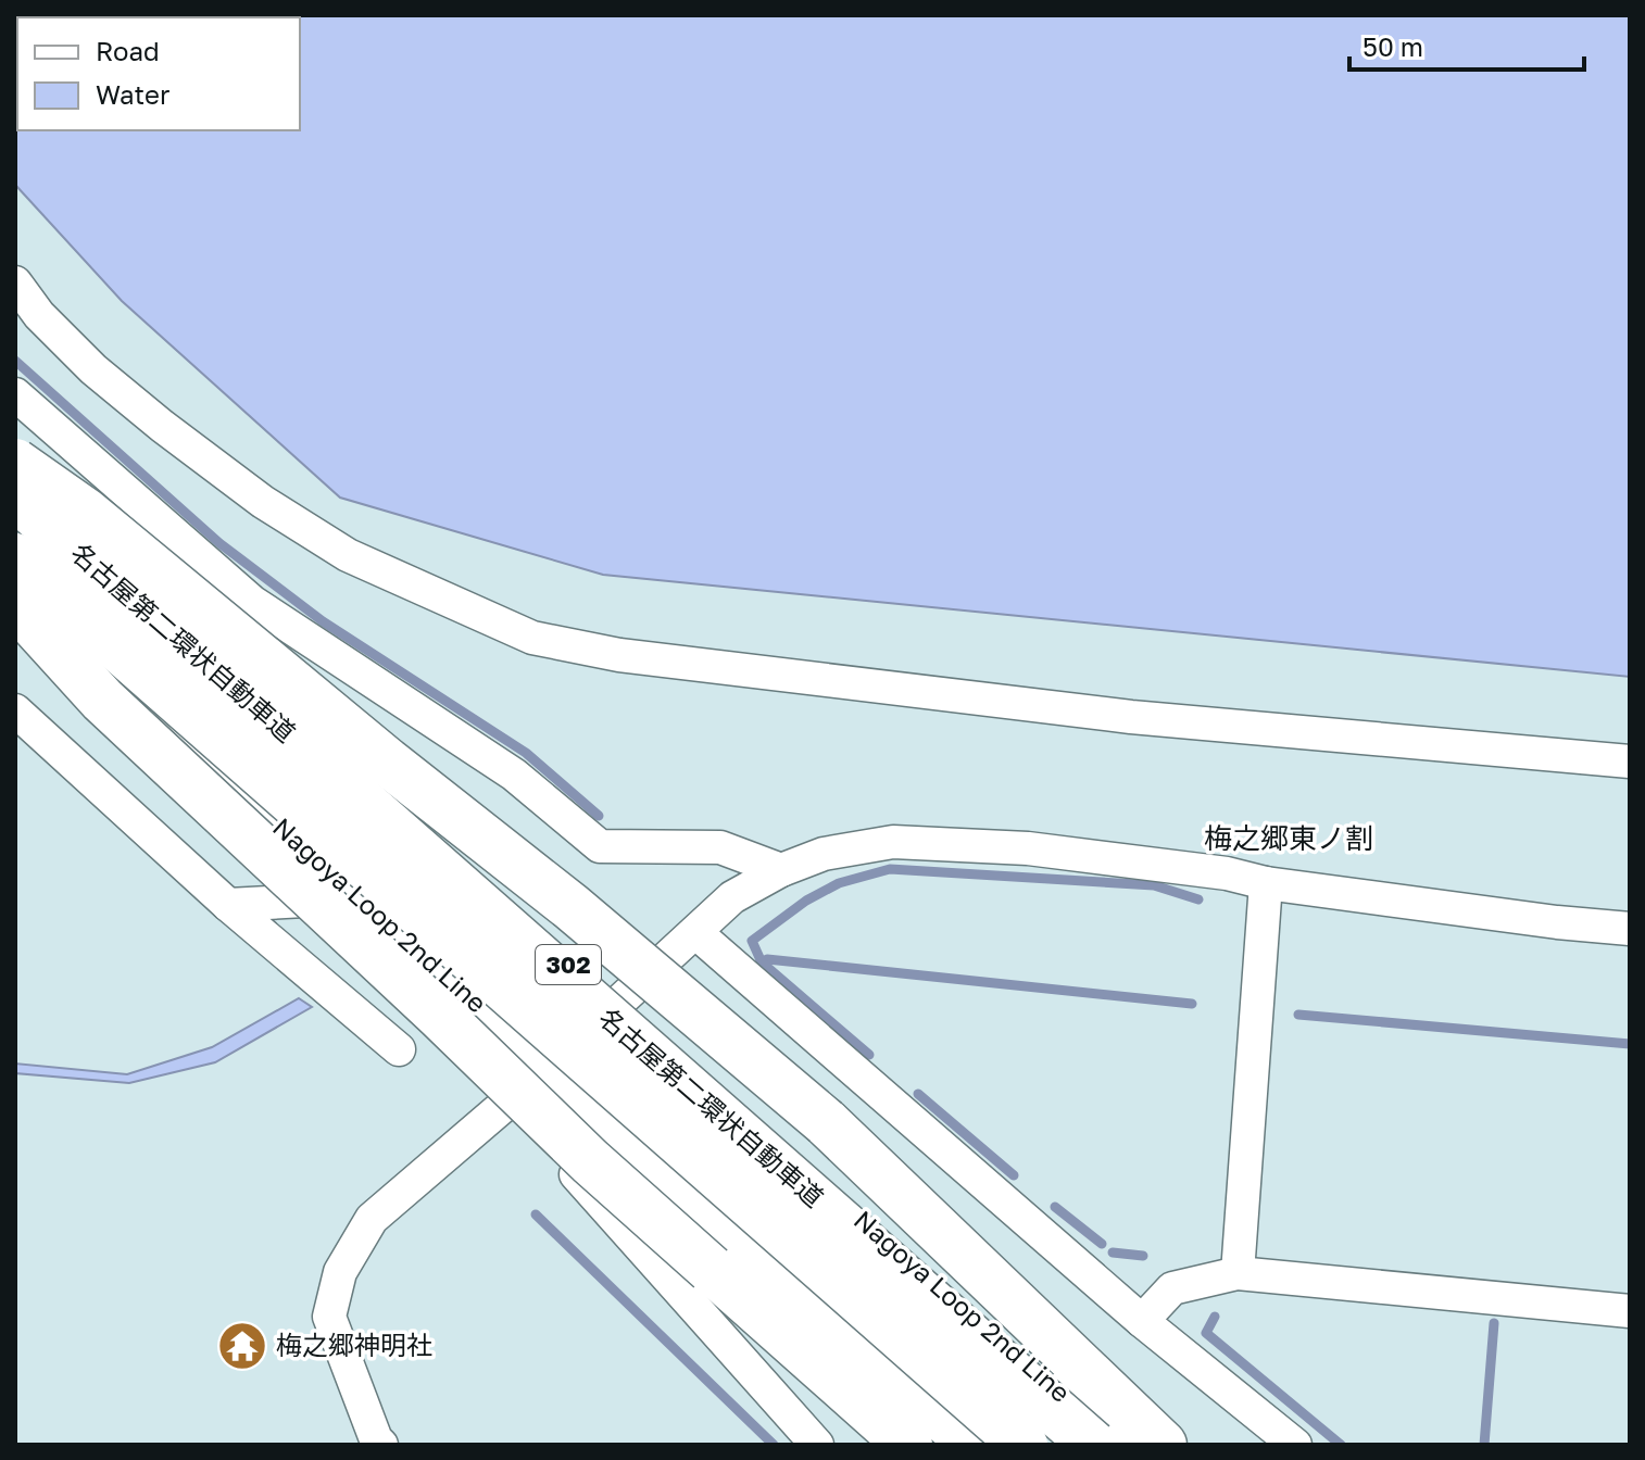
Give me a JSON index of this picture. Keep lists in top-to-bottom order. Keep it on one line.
{"streets":{"highway":["名古屋第二環状自動車道","Nagoya Loop 2nd Line","302"]},"districts":["梅之郷東ノ割"],"places":{"temple":["梅之郷神明社"]},"legend":["Road","Water"],"scale_bar":"50 m"}
